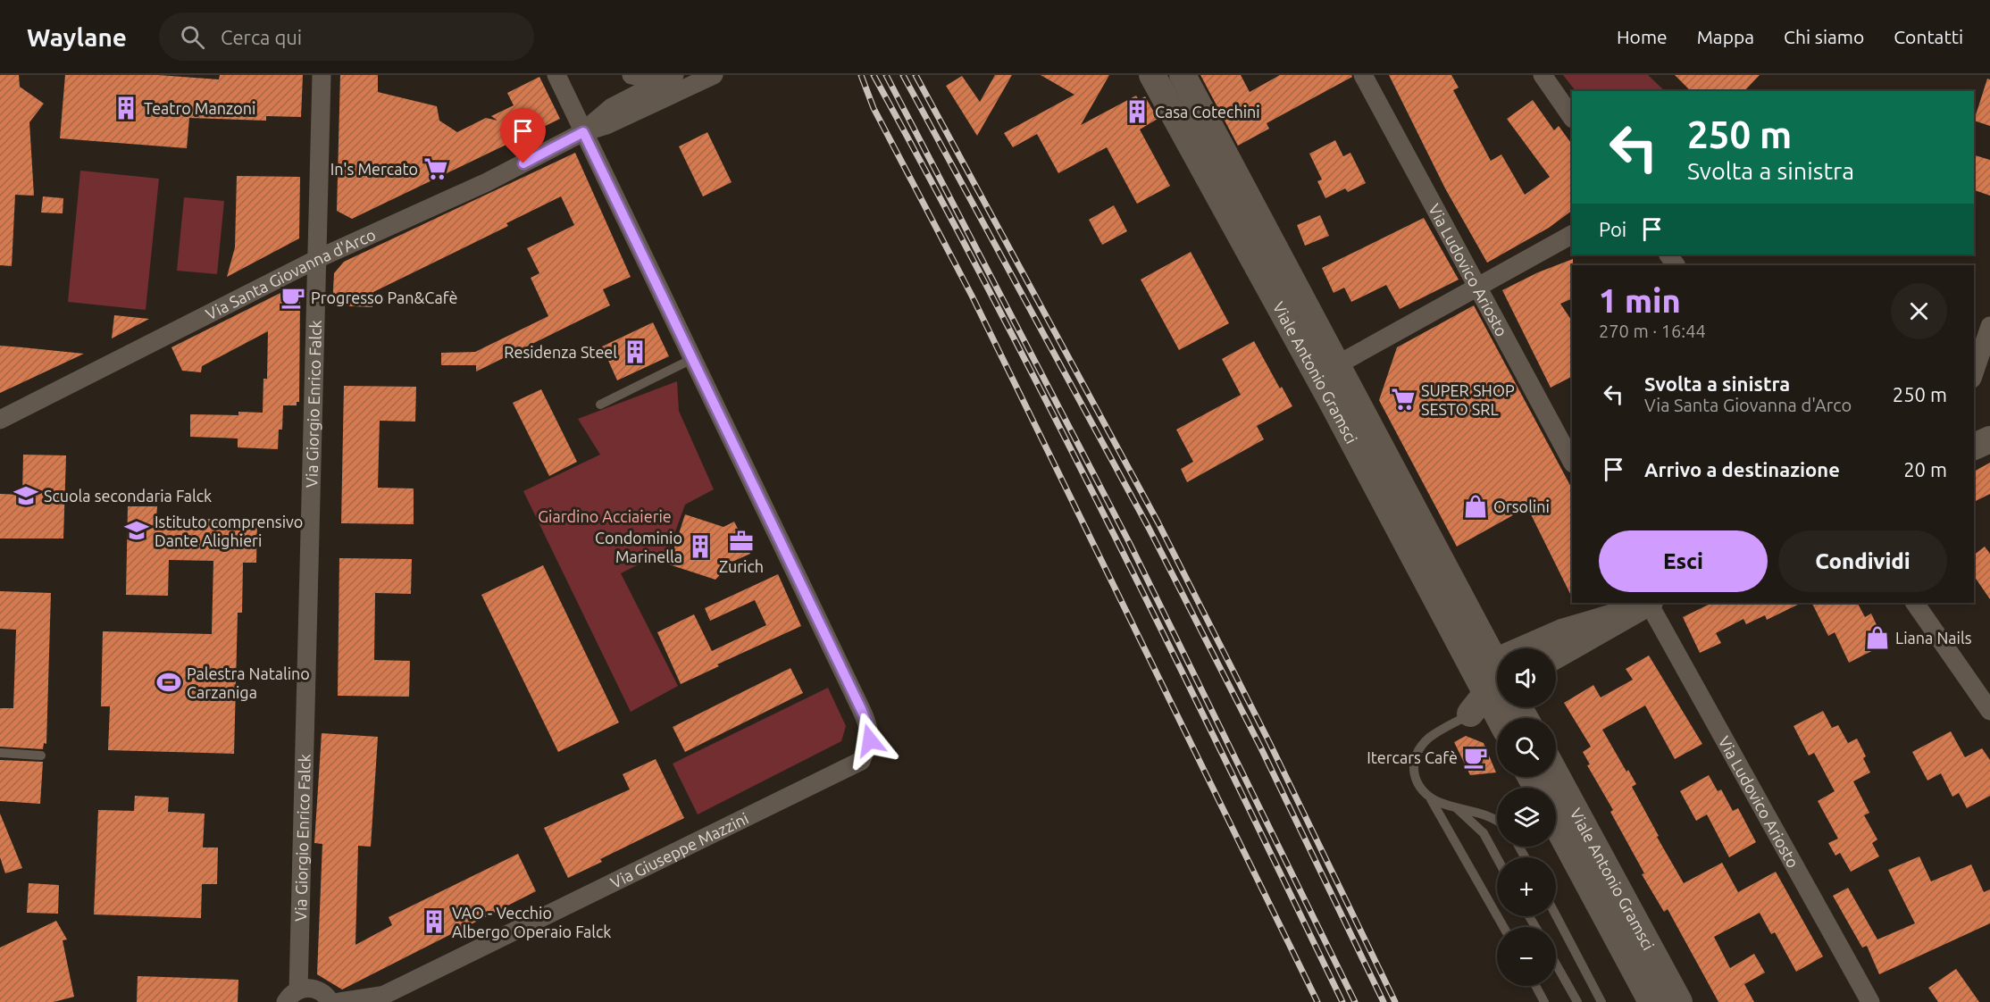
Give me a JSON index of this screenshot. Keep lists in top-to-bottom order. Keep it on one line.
{"streets":{"main road":["Viale Antonio Gramsci"],"street":["Via Ludovico Ariosto","Via Santa Giovanna d'Arco","Via Giorgio Enrico Falck","Via Giuseppe Mazzini"]},"crossings":[["Via Santa Giovanna d'Arco","Via Giorgio Enrico Falck"]],"parks":["Giardino Acciaierie"],"places":{"building":["Teatro Manzoni","Casa Cotechini","Residenza Steel","Condominio Marinella","VAO - Vecchio Albergo Operaio Falck"],"supermarket":["In's Mercato","SUPER SHOP SESTO SRL"],"cafe":["Progresso Pan&Cafè","Itercars Cafè"],"school or university":["Scuola secondaria Falck","Istituto comprensivo Dante Alighieri"],"shop":["Orsolini","Liana Nails"],"office":["Zurich"],"sports":["Palestra Natalino Carzaniga"]},"page":{"header":"Waylane","search":"Cerca qui","nav":["Home","Mappa","Chi siamo","Contatti"],"turn":["250 m","Svolta a sinistra"],"then":"Poi","heading":["1 min","270 m · 16:44"],"list":[{"name":"Svolta a sinistra","note":"Via Santa Giovanna d'Arco","value":"250 m"},{"name":"Arrivo a destinazione","value":"20 m"}],"buttons":["Esci","Condividi"],"map_buttons":["+","−"]}}
